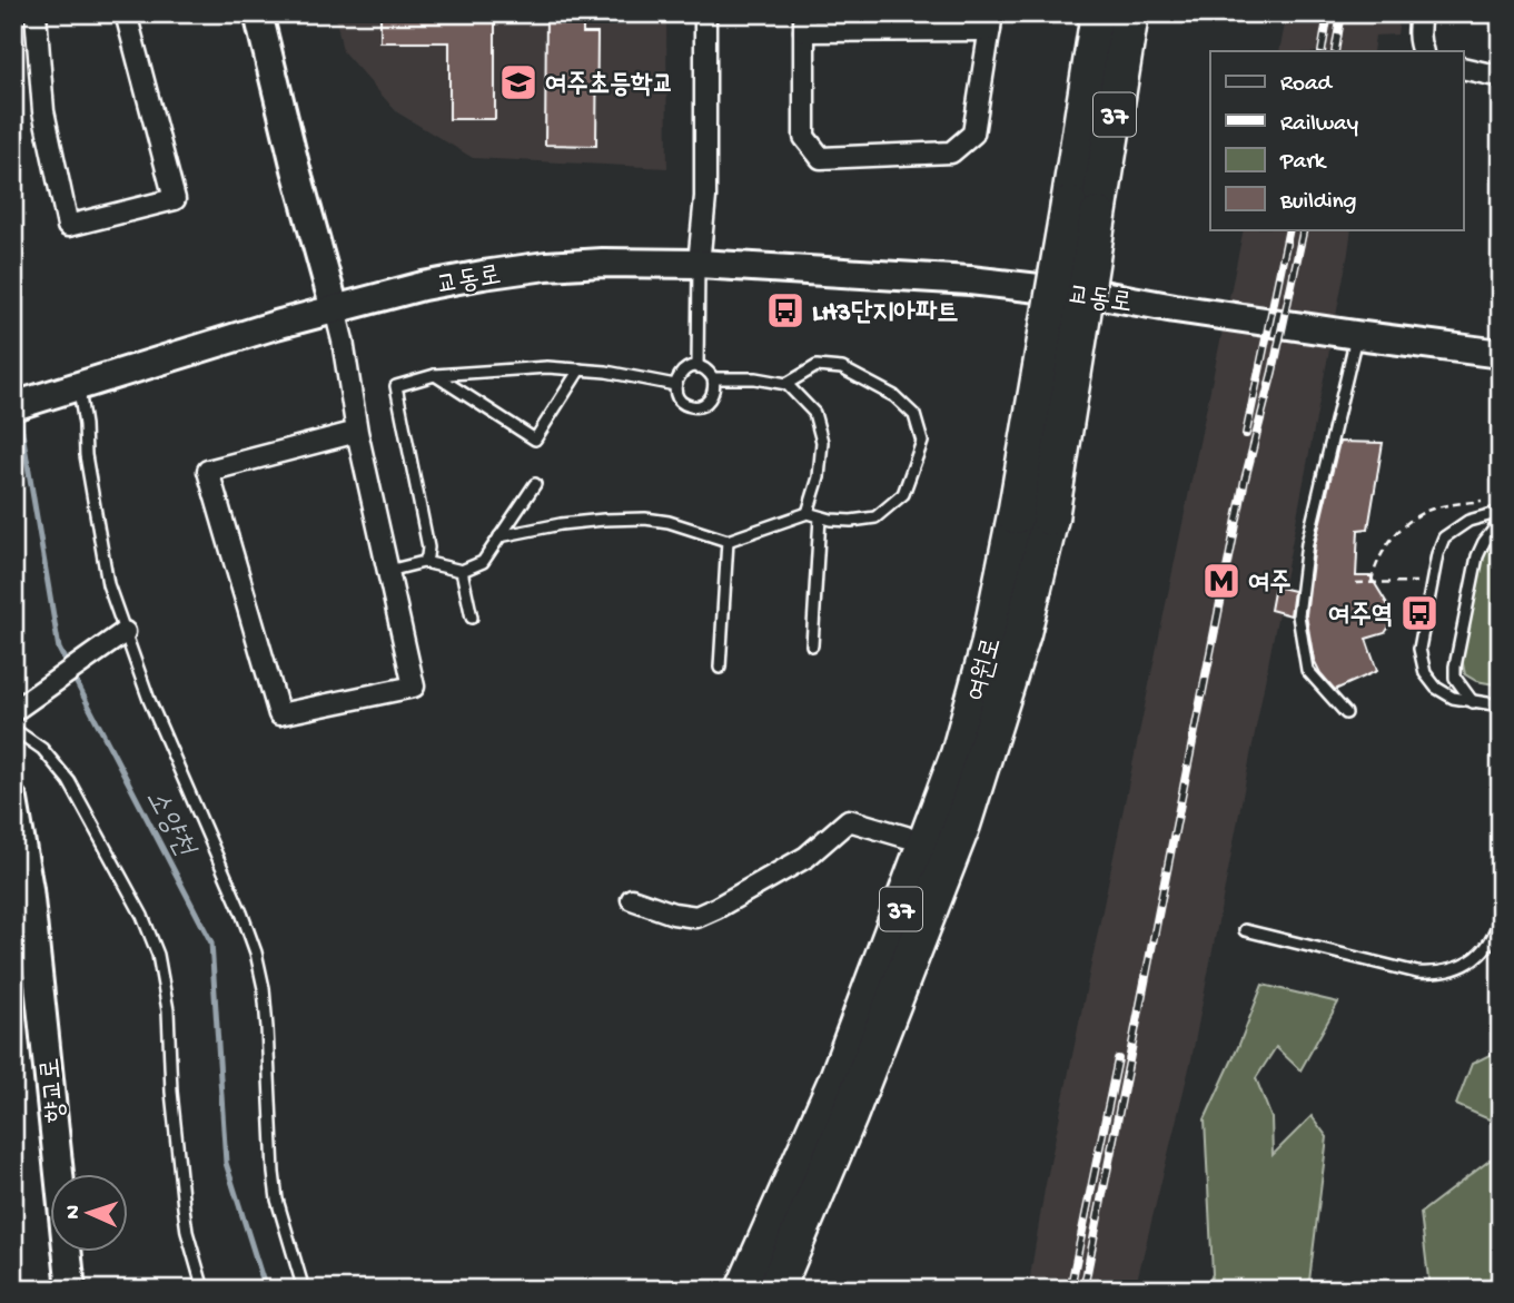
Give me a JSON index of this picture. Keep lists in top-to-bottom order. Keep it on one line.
{"streets":{"highway":["37","여원로"],"street":["교동로","향교로"]},"water":["소양천"],"places":{"school or university":["여주초등학교"],"bus stop":["LH3단지아파트","여주역"],"metro station":["여주"]},"legend":["Road","Railway","Park","Building"],"north":"left"}
